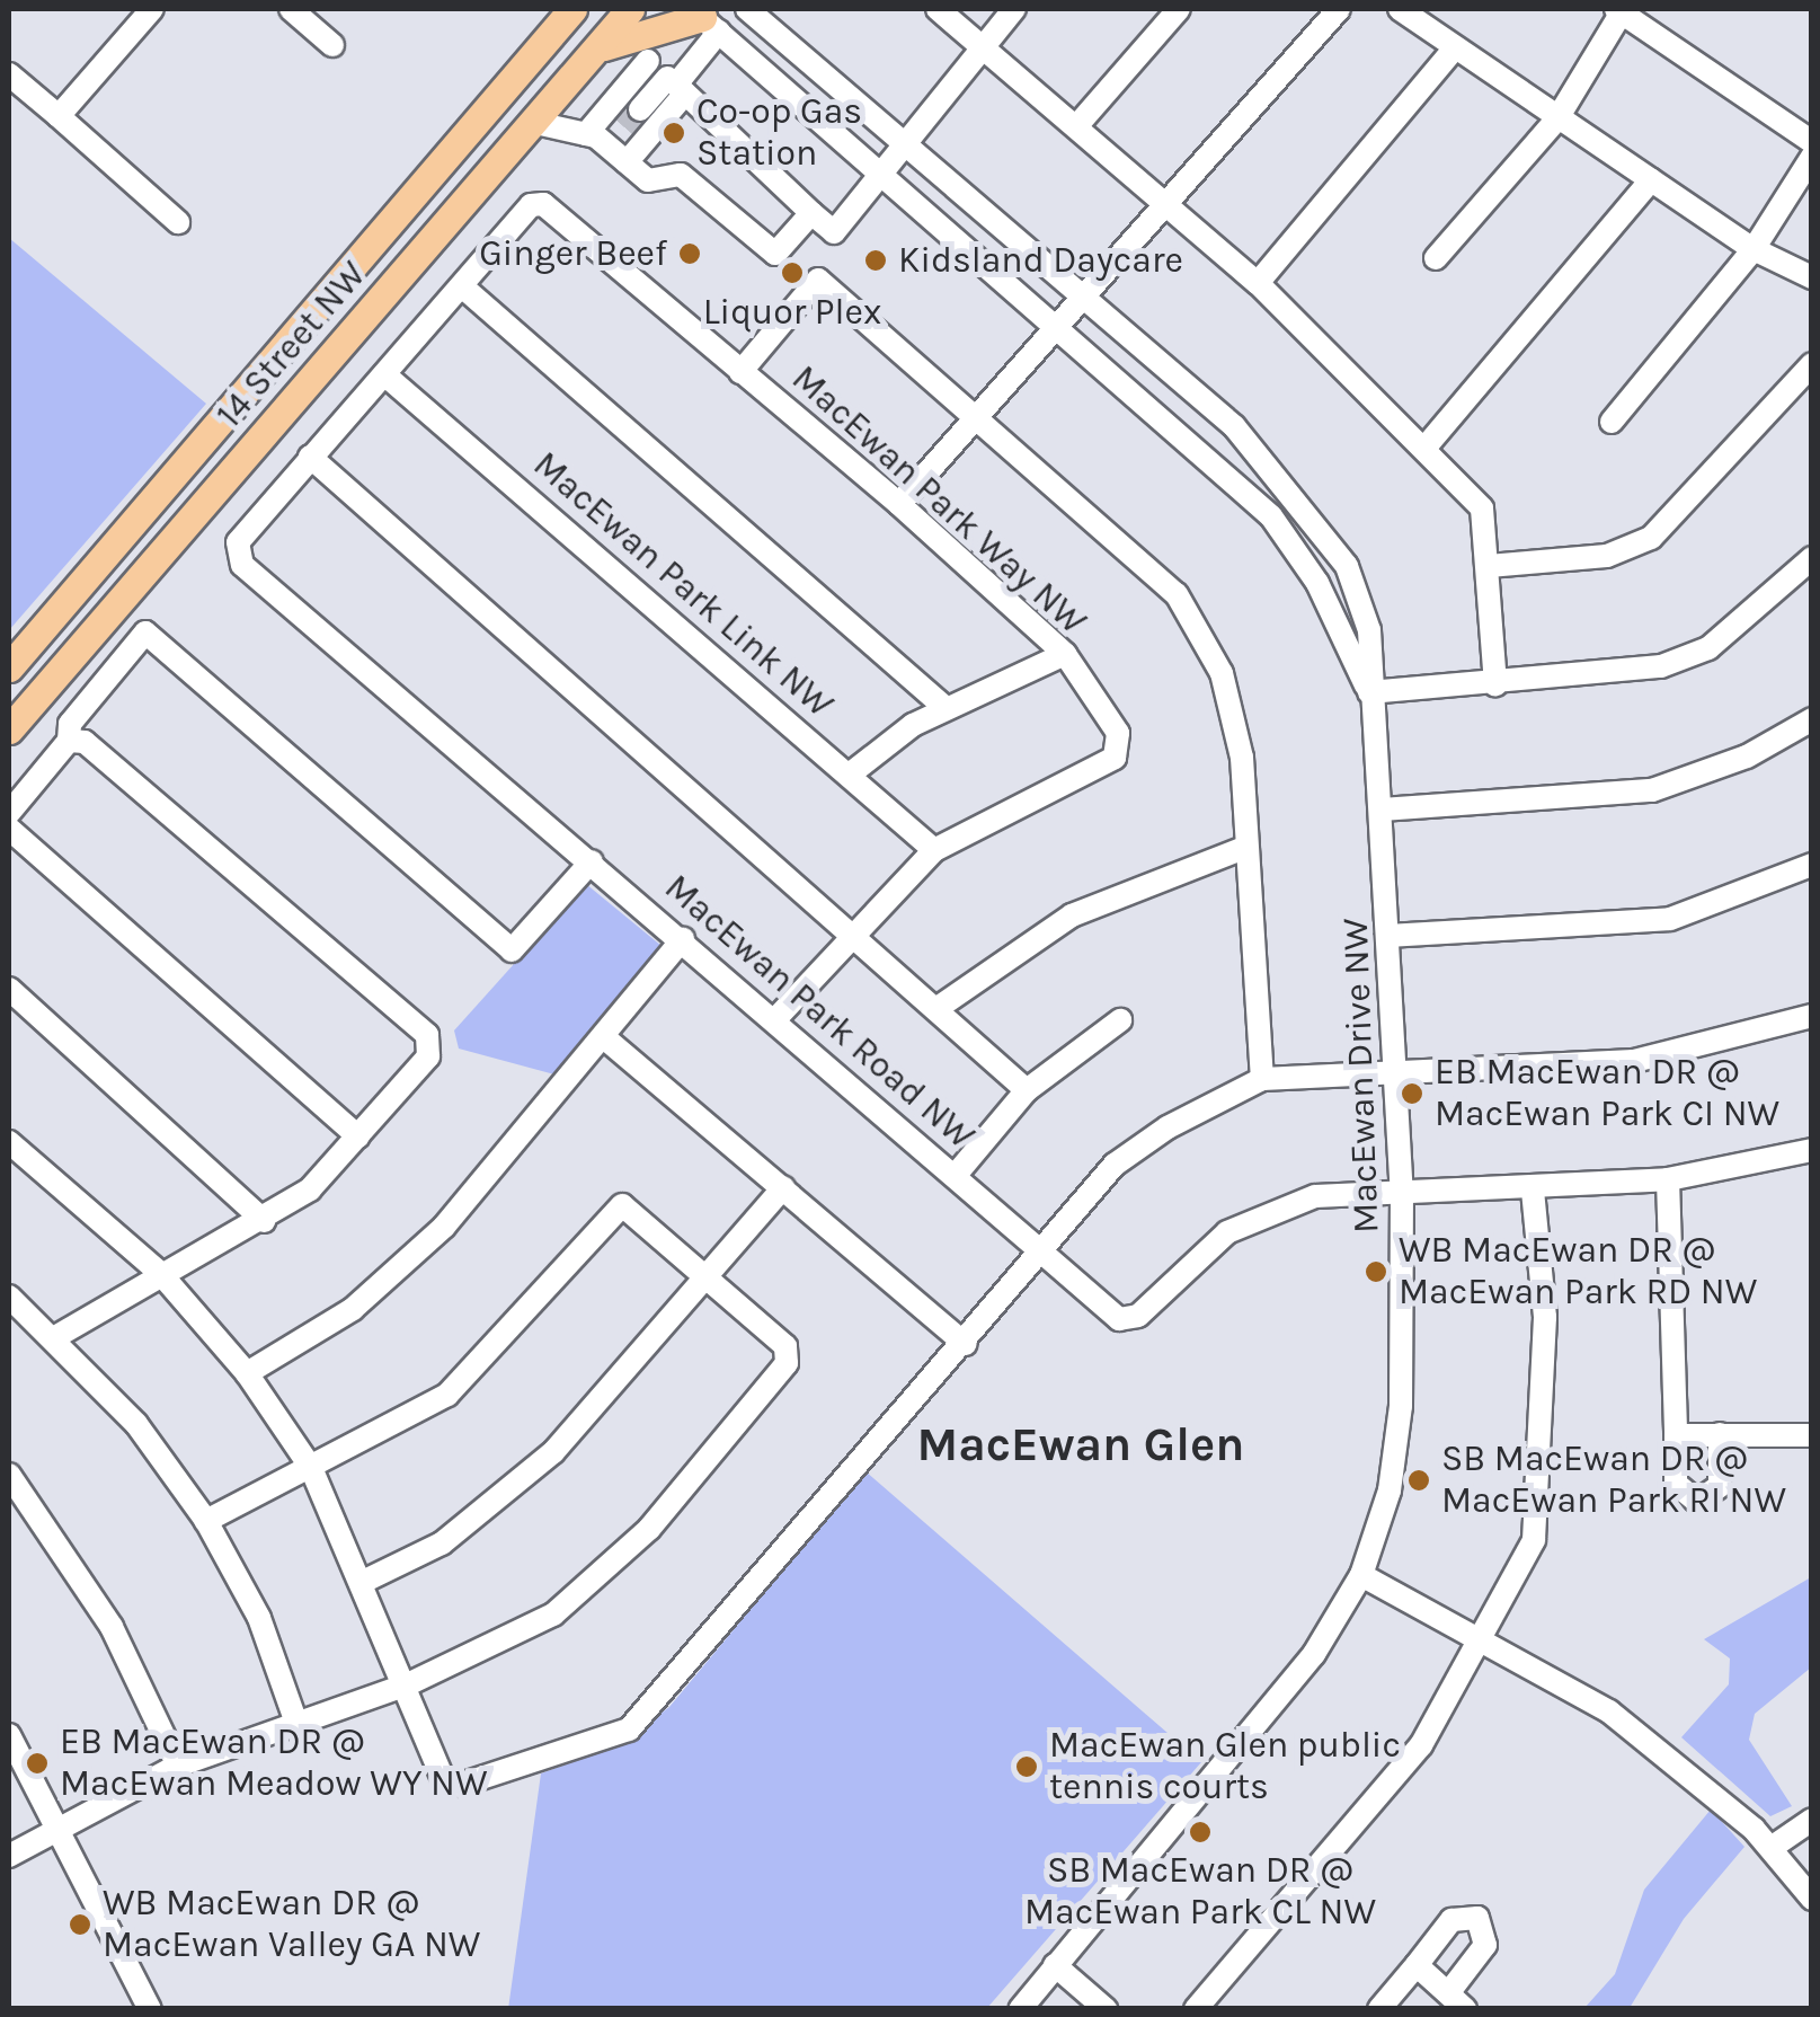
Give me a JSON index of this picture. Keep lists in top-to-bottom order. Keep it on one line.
{"streets":{"main road":["14 Street NW"],"street":["MacEwan Park Way NW","MacEwan Park Link NW","MacEwan Park Road NW","MacEwan Drive NW"]},"crossings":[["MacEwan Park Way NW","MacEwan Park Link NW"],["MacEwan Park Way NW","MacEwan Park Road NW"],["MacEwan Park Road NW","MacEwan Drive NW"]],"districts":["MacEwan Glen"],"places":["Co-op Gas Station","Ginger Beef","Kidsland Daycare","Liquor Plex","EB MacEwan DR @ MacEwan Park CI NW","WB MacEwan DR @ MacEwan Park RD NW","SB MacEwan DR @ MacEwan Park RI NW","EB MacEwan DR @ MacEwan Meadow WY NW","MacEwan Glen public tennis courts","SB MacEwan DR @ MacEwan Park CL NW","WB MacEwan DR @ MacEwan Valley GA NW"]}
